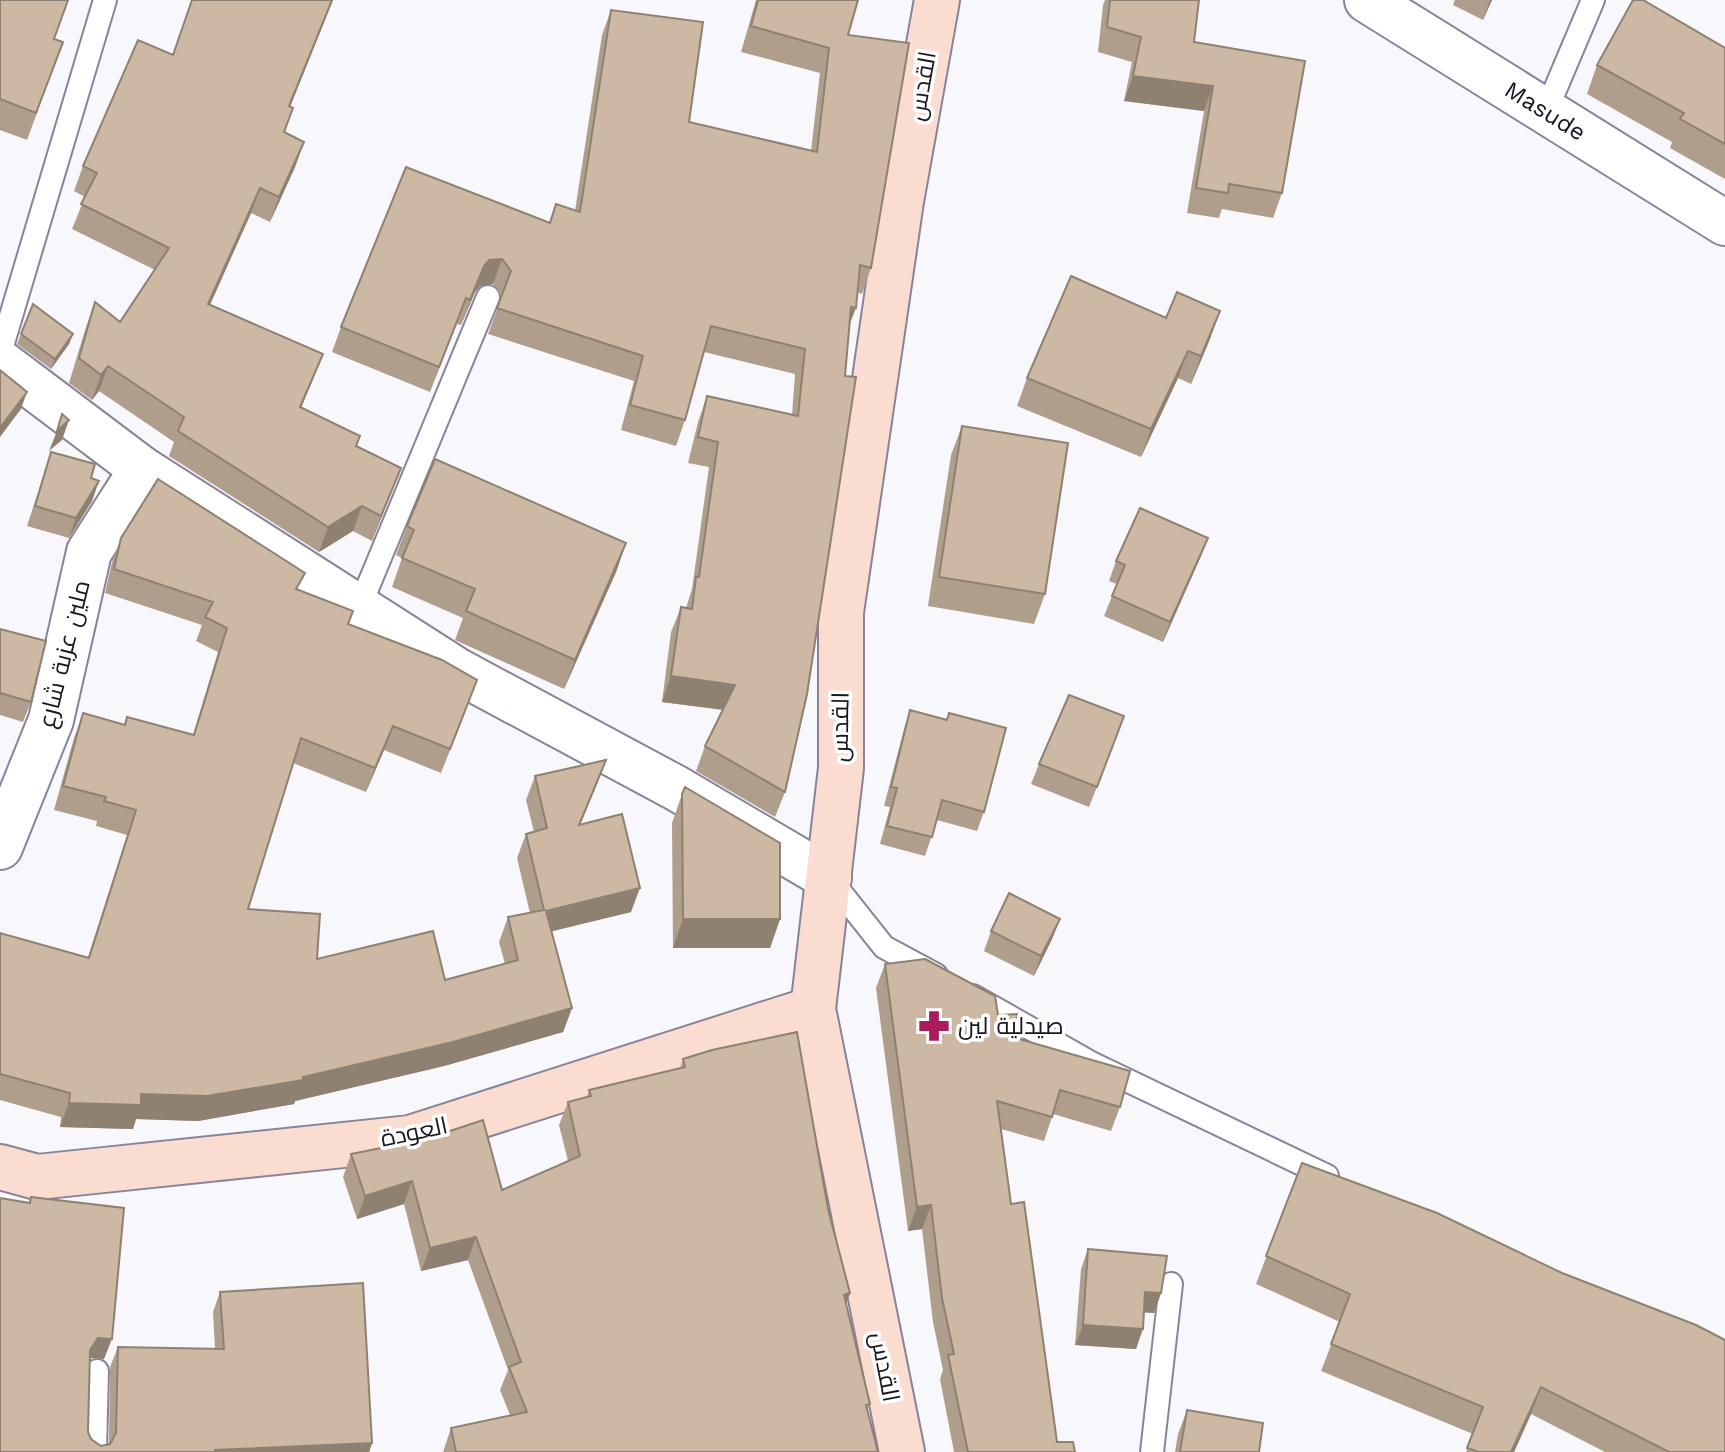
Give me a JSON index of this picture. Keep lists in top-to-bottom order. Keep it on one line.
{"streets":{"main road":["القدس","العودة"],"street":["Masude","ملين عزبة شارع"]},"crossings":[["القدس","العودة"]],"places":{"pharmacy":["صيدلية لين"]}}
